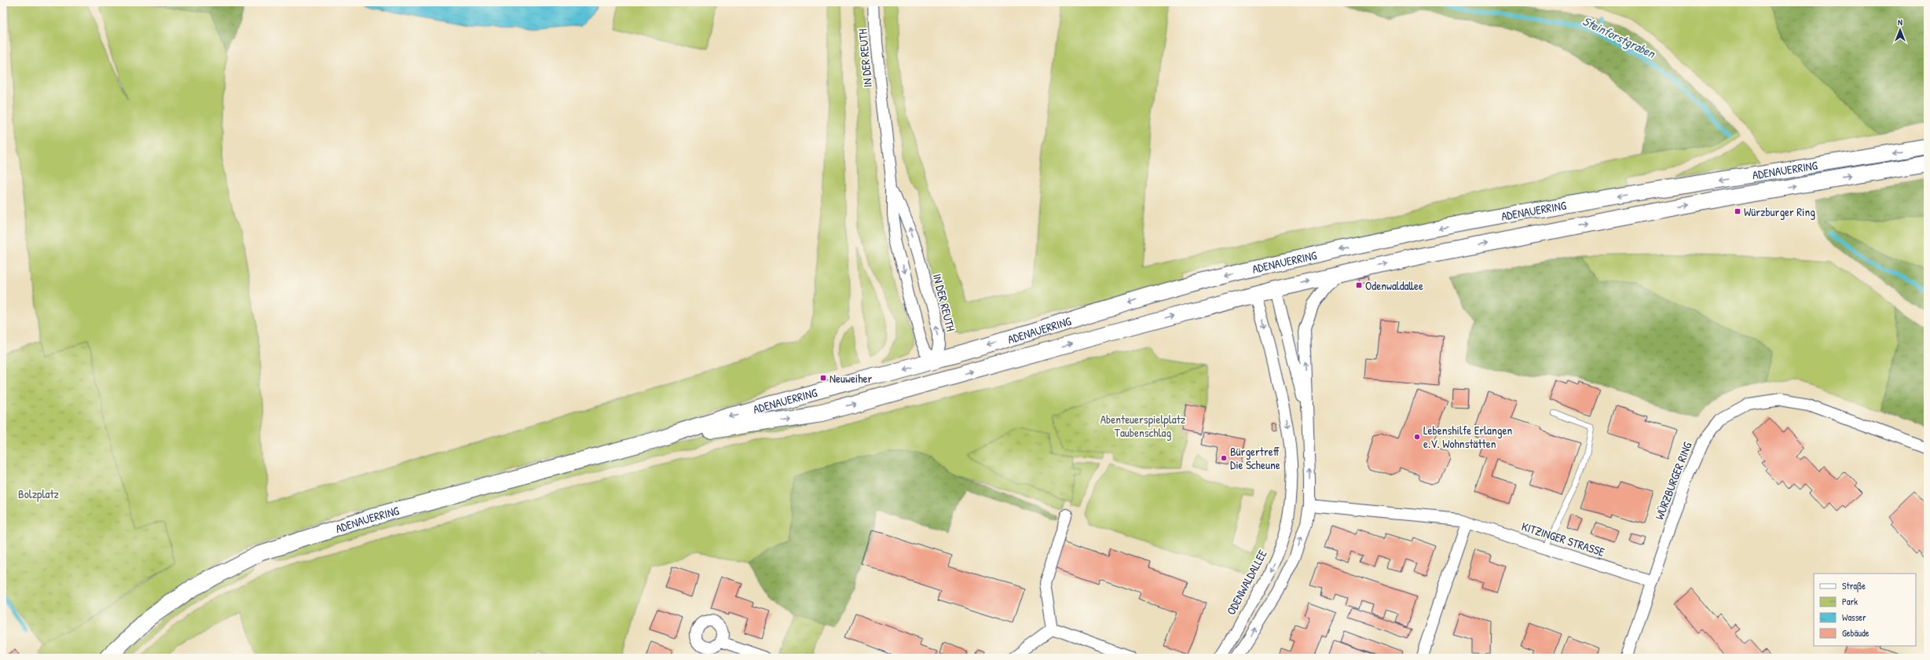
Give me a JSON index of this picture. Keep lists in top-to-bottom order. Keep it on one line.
{"streets":{"main road":["ADENAUERRING"],"street":["IN DER REUTH","WÜRZBURGER RING","KITZINGER STRASSE","ODENWALDALLEE"]},"crossings":[["IN DER REUTH","ADENAUERRING"],["ADENAUERRING","ODENWALDALLEE"],["WÜRZBURGER RING","KITZINGER STRASSE"]],"water":["Steinforstgraben"],"parks":["Abenteuerspielplatz Taubenschlag","Bolzplatz"],"places":{"transit":["Würzburger Ring","Odenwaldallee","Neuweiher"],"other":["Lebenshilfe Erlangen e.V. Wohnstätten","Bürgertreff Die Scheune"]},"legend":["Straße","Park","Wasser","Gebäude"],"north":"top"}
